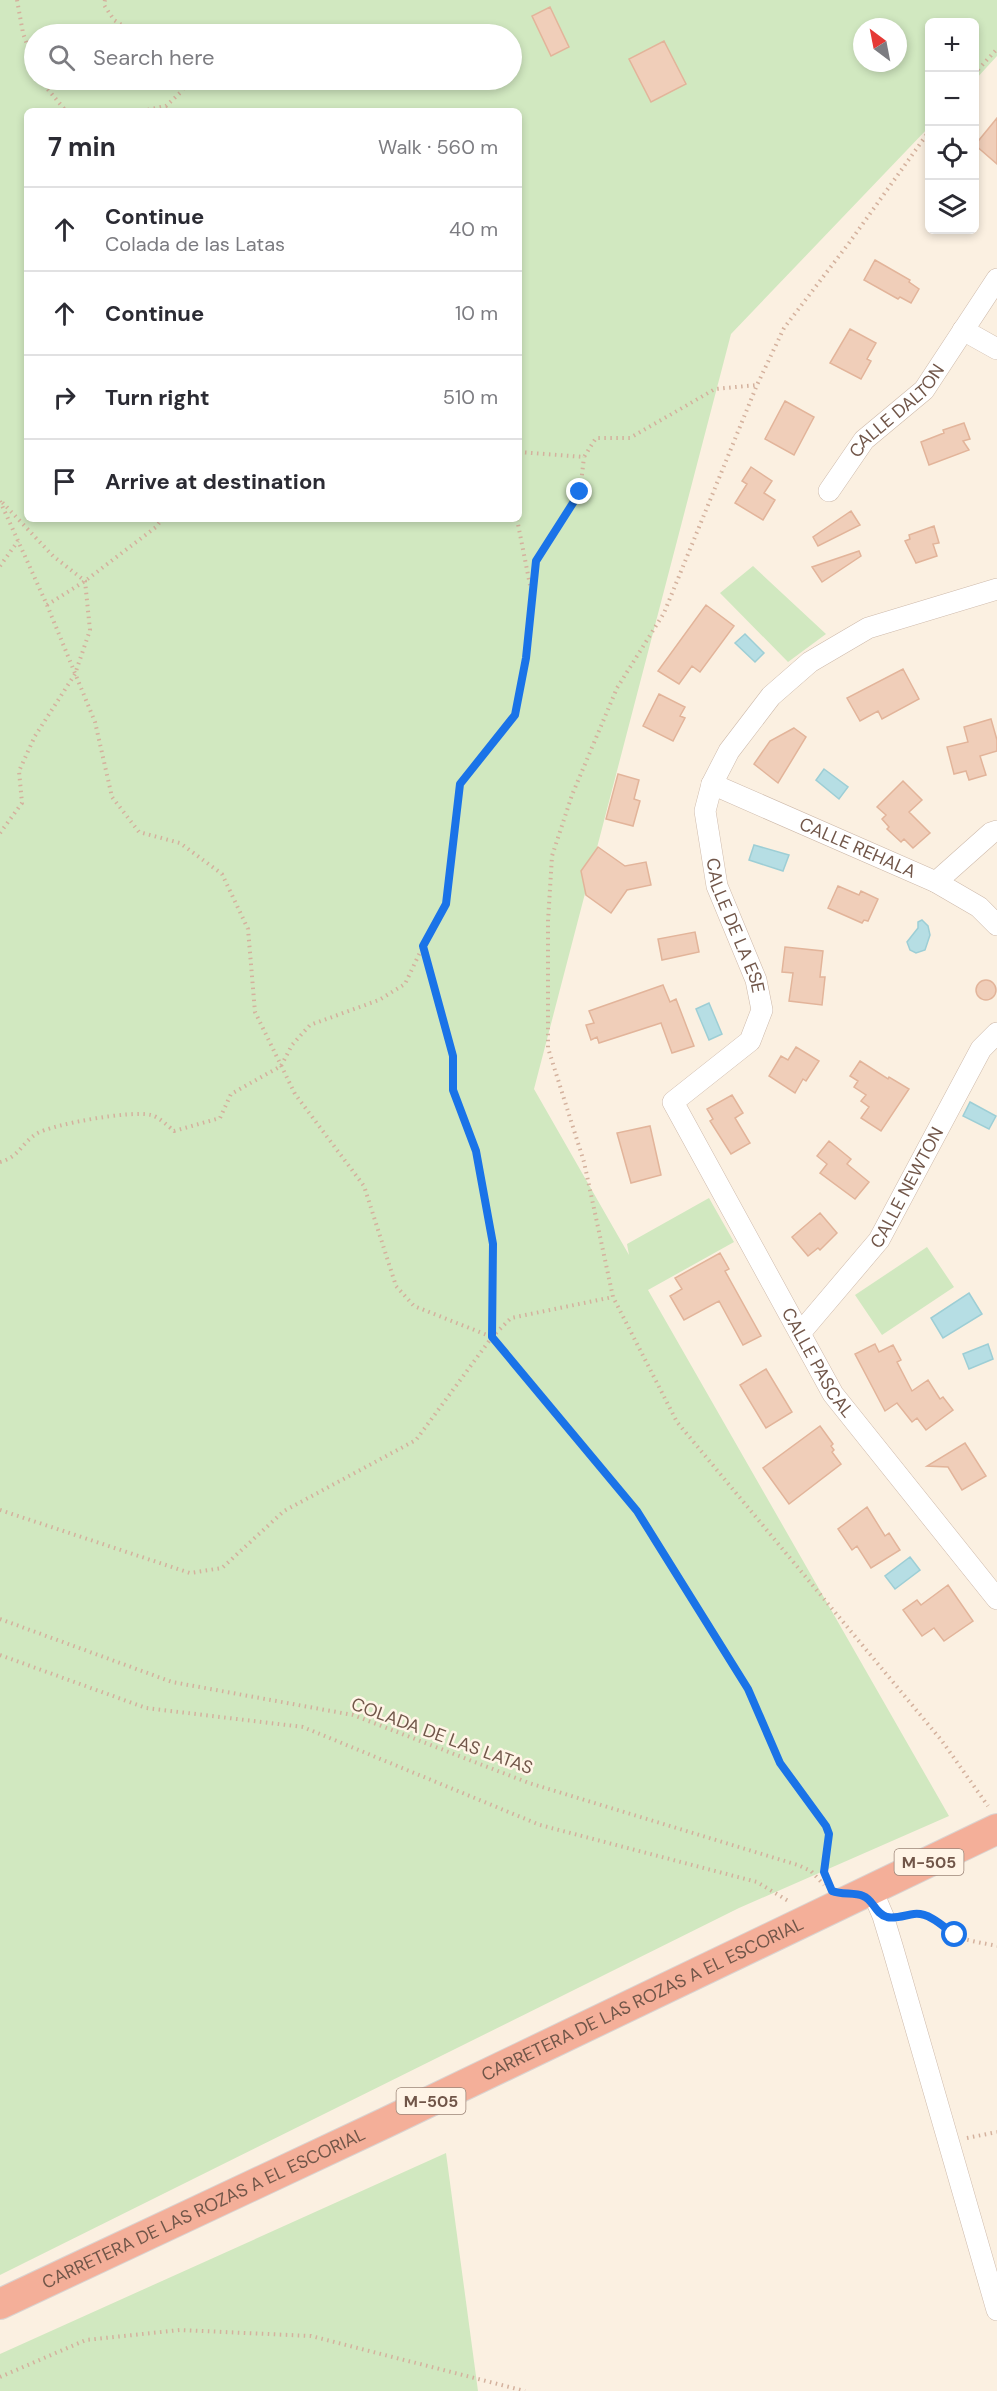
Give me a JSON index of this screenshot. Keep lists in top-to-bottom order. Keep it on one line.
{"streets":{"highway":["M-505","CARRETERA DE LAS ROZAS A EL ESCORIAL"],"street":["CALLE DALTON","CALLE REHALA","CALLE DE LA ESE","CALLE NEWTON","CALLE PASCAL"],"path":["COLADA DE LAS LATAS"]},"crossings":[["CALLE REHALA","CALLE DE LA ESE"],["CALLE DE LA ESE","CALLE PASCAL"],["CALLE NEWTON","CALLE PASCAL"],["M-505","CARRETERA DE LAS ROZAS A EL ESCORIAL"]],"north":"top left","page":{"map_buttons":["+","−"],"search":"Search here","heading":["7 min","Walk · 560 m"],"list":[["Continue","Colada de las Latas","40 m"],["Continue","10 m"],["Turn right","510 m"],"Arrive at destination"]}}
